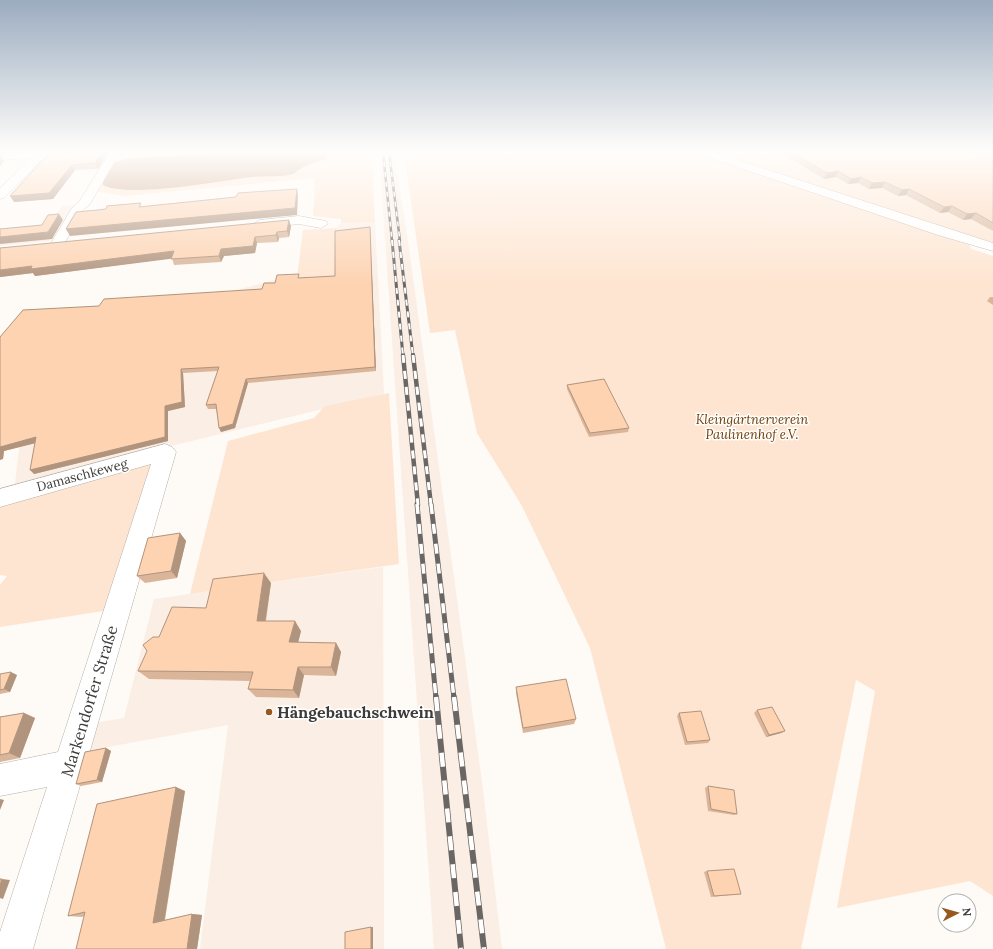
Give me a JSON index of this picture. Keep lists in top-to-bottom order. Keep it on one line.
{"streets":{"street":["Damaschkeweg","Markendorfer Straße"]},"crossings":[["Damaschkeweg","Markendorfer Straße"]],"parks":["Kleingärtnerverein Paulinenhof e.V."],"places":["Hängebauchschwein"],"north":"right"}
